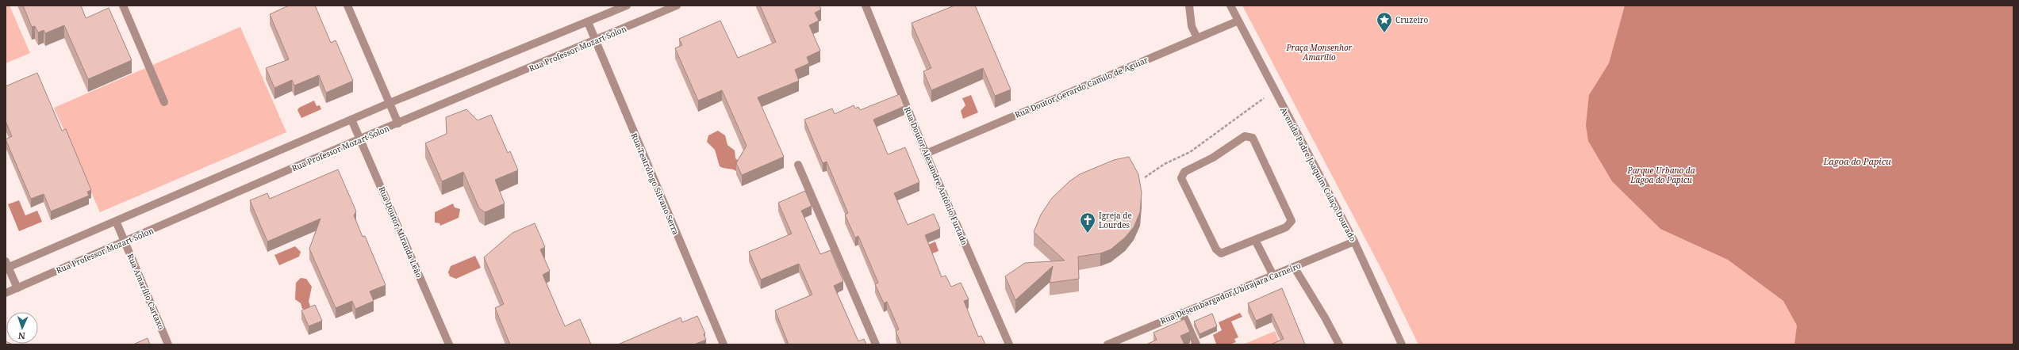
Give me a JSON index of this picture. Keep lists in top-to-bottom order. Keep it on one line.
{"streets":{"street":["Rua Professor Mozart Solon","Rua Doutor Gerardo Camilo de Aguiar","Avenida Padre Joaquim Colaço Dourado","Rua Doutor Alexandre Antônio Furtado","Rua Teatrólogo Silvano Serra","Rua Doutor Miranda Leão","Rua Amarílio Cartaxo","Rua Desembargador Ubirajara Carneiro"]},"crossings":[["Rua Professor Mozart Solon","Rua Teatrólogo Silvano Serra"],["Rua Professor Mozart Solon","Rua Doutor Miranda Leão"],["Rua Professor Mozart Solon","Rua Amarílio Cartaxo"],["Rua Doutor Gerardo Camilo de Aguiar","Avenida Padre Joaquim Colaço Dourado"],["Rua Doutor Gerardo Camilo de Aguiar","Rua Doutor Alexandre Antônio Furtado"],["Avenida Padre Joaquim Colaço Dourado","Rua Desembargador Ubirajara Carneiro"]],"water":["Lagoa do Papicu"],"parks":["Praça Monsenhor Amarílio","Parque Urbano da Lagoa do Papicu"],"places":{"place":["Cruzeiro"],"church":["Igreja de Lourdes"]},"north":"bottom"}
